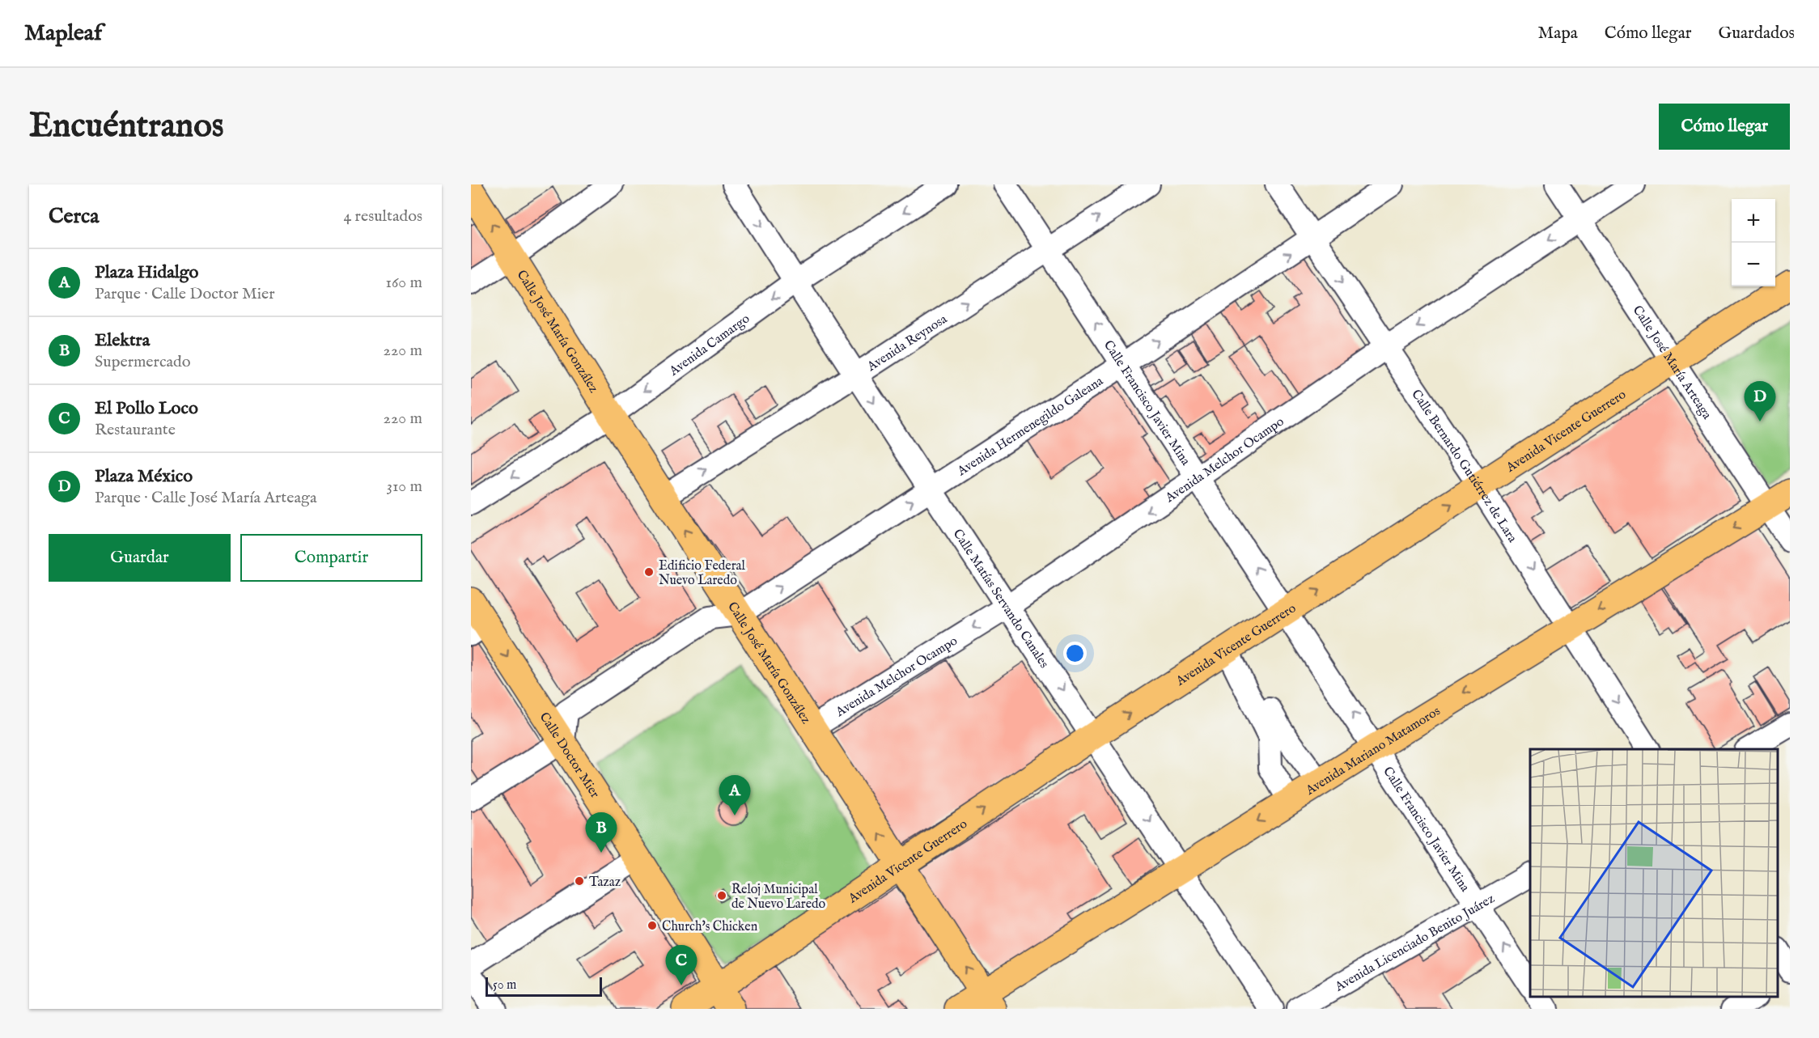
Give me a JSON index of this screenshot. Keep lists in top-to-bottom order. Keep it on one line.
{"streets":{"main road":["Calle José María González","Avenida Vicente Guerrero","Avenida Mariano Matamoros","Calle Doctor Mier"],"street":["Avenida Reynosa","Avenida Camargo","Calle José María Arteaga","Calle Francisco Javier Mina","Avenida Hermenegildo Galeana","Avenida Melchor Ocampo","Calle Bernardo Gutiérrez de Lara","Calle Matías Servando Canales","Avenida Licenciado Benito Juárez"]},"crossings":[["Calle José María González","Avenida Reynosa"],["Calle José María González","Avenida Camargo"],["Calle José María González","Avenida Hermenegildo Galeana"],["Calle José María González","Avenida Vicente Guerrero"],["Calle José María González","Avenida Melchor Ocampo"],["Calle José María González","Avenida Mariano Matamoros"],["Avenida Reynosa","Calle Francisco Javier Mina"],["Avenida Reynosa","Calle Matías Servando Canales"],["Avenida Camargo","Calle Matías Servando Canales"],["Calle José María Arteaga","Avenida Vicente Guerrero"],["Calle José María Arteaga","Avenida Melchor Ocampo"],["Calle José María Arteaga","Avenida Mariano Matamoros"],["Calle Francisco Javier Mina","Avenida Hermenegildo Galeana"],["Calle Francisco Javier Mina","Avenida Vicente Guerrero"],["Calle Francisco Javier Mina","Avenida Melchor Ocampo"],["Calle Francisco Javier Mina","Avenida Mariano Matamoros"],["Calle Francisco Javier Mina","Avenida Licenciado Benito Juárez"],["Avenida Hermenegildo Galeana","Calle Bernardo Gutiérrez de Lara"],["Avenida Hermenegildo Galeana","Calle Matías Servando Canales"],["Avenida Vicente Guerrero","Calle Bernardo Gutiérrez de Lara"],["Avenida Vicente Guerrero","Calle Matías Servando Canales"],["Avenida Vicente Guerrero","Calle Doctor Mier"],["Avenida Melchor Ocampo","Calle Bernardo Gutiérrez de Lara"],["Avenida Melchor Ocampo","Calle Matías Servando Canales"],["Calle Bernardo Gutiérrez de Lara","Avenida Mariano Matamoros"],["Calle Matías Servando Canales","Avenida Mariano Matamoros"]],"one_way":["Calle José María González","Avenida Reynosa","Avenida Hermenegildo Galeana","Avenida Vicente Guerrero","Avenida Melchor Ocampo","Calle Bernardo Gutiérrez de Lara","Avenida Mariano Matamoros"],"places":["Edificio Federal Nuevo Laredo","Tazaz","Reloj Municipal de Nuevo Laredo","Church's Chicken"],"scale_bar":"50 m","page":{"header":"Mapleaf","nav":["Mapa","Cómo llegar","Guardados"],"buttons":["Cómo llegar",["Guardar","Compartir"]],"title":"Encuéntranos","heading":["Cerca","4 resultados"],"map_buttons":["+","−"],"list":[{"mark":"A","name":"Plaza Hidalgo","note":"Parque · Calle Doctor Mier","value":"160 m"},{"mark":"B","name":"Elektra","note":"Supermercado","value":"220 m"},{"mark":"C","name":"El Pollo Loco","note":"Restaurante","value":"220 m"},{"mark":"D","name":"Plaza México","note":"Parque · Calle José María Arteaga","value":"310 m"}],"pins":["D","A","B","C"],"scale":"50 m"}}
